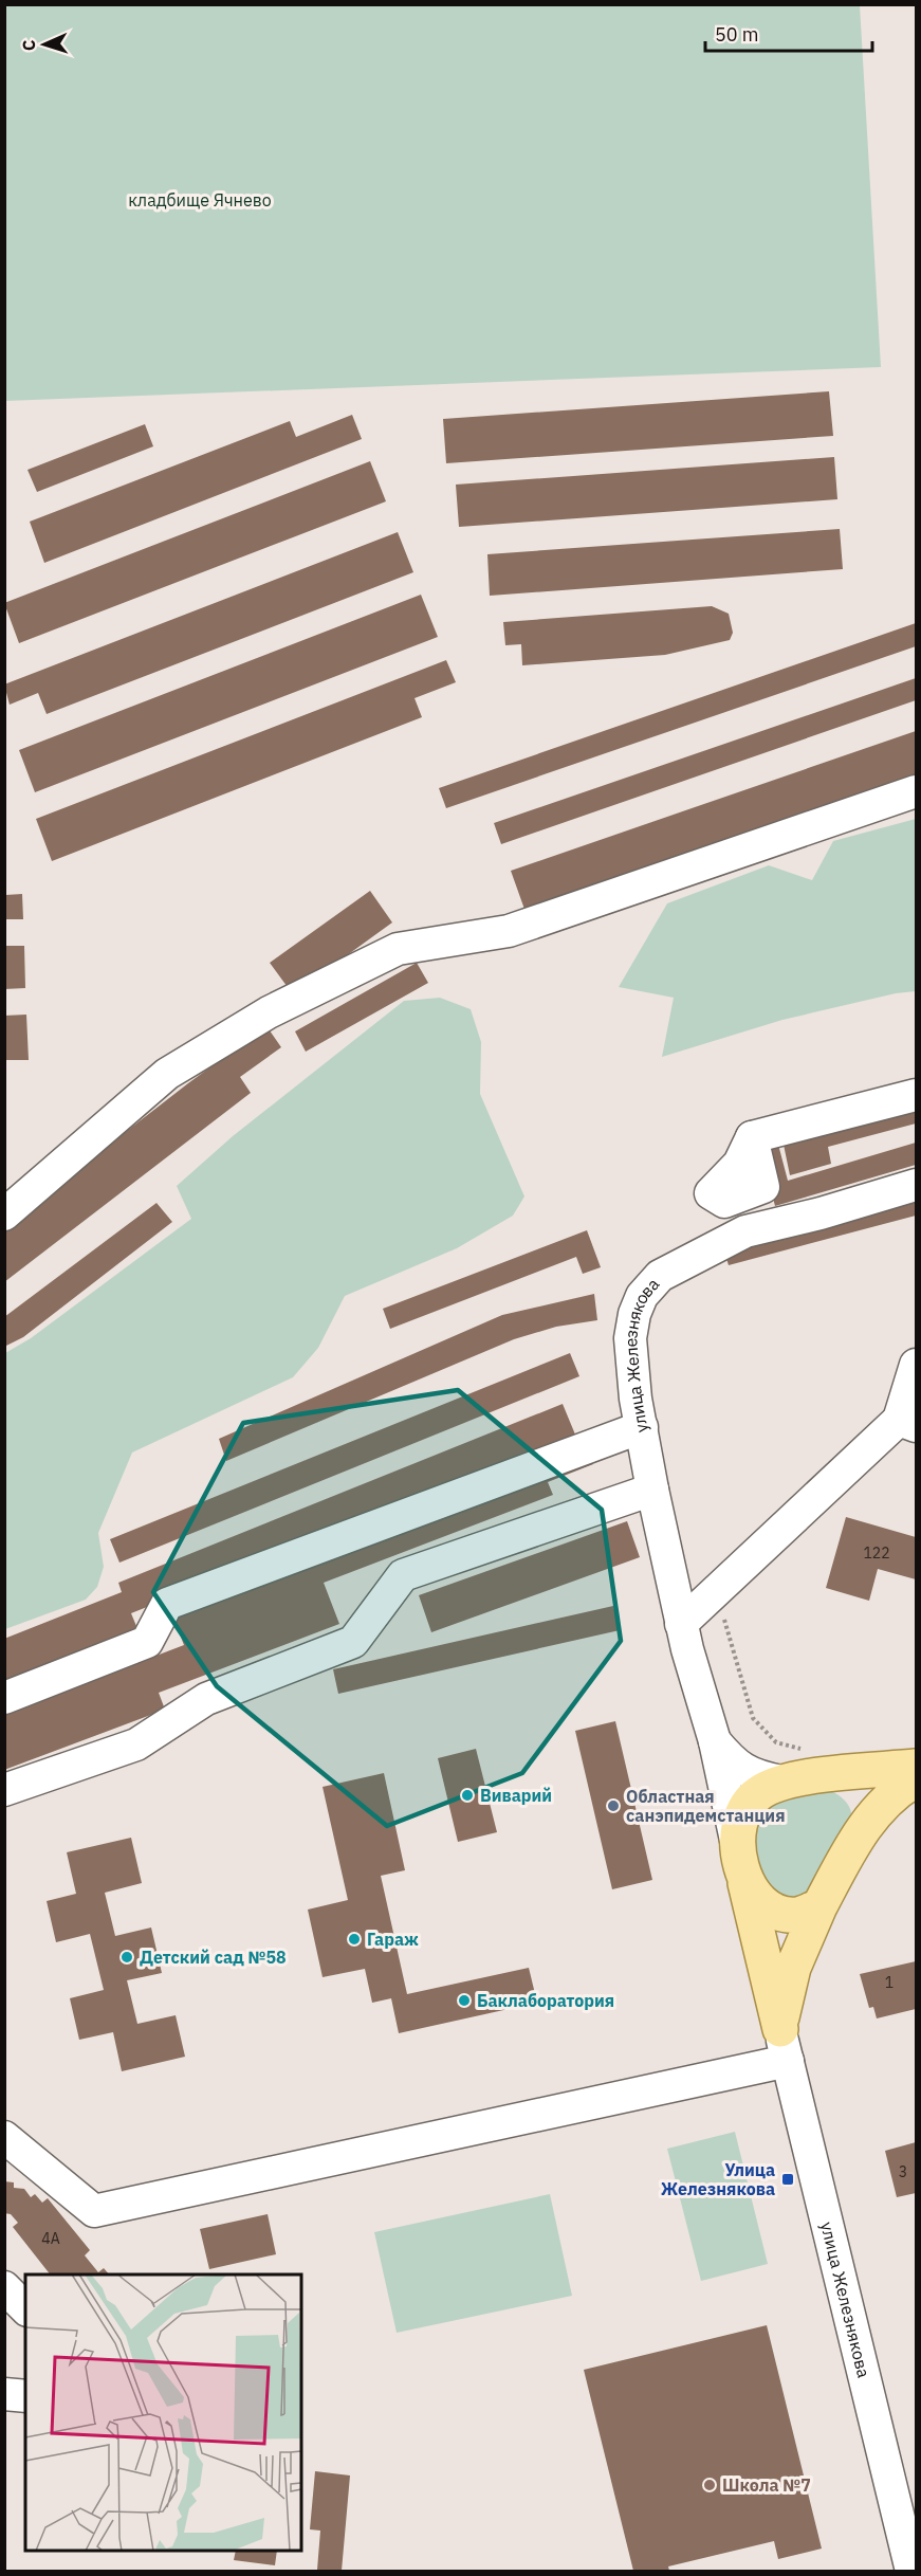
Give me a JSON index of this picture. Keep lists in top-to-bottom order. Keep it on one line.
{"streets":{"main road":["улица Железнякова"]},"parks":["кладбище Ячнево"],"places":{"other":["Виварий","Областная санэпидемстанция","Гараж","Детский сад №58","Баклаборатория","Школа №7"],"transit":["Улица Железнякова"]},"house_numbers":["122","1","3","4А"],"scale_bar":"50 m","north":"left"}
